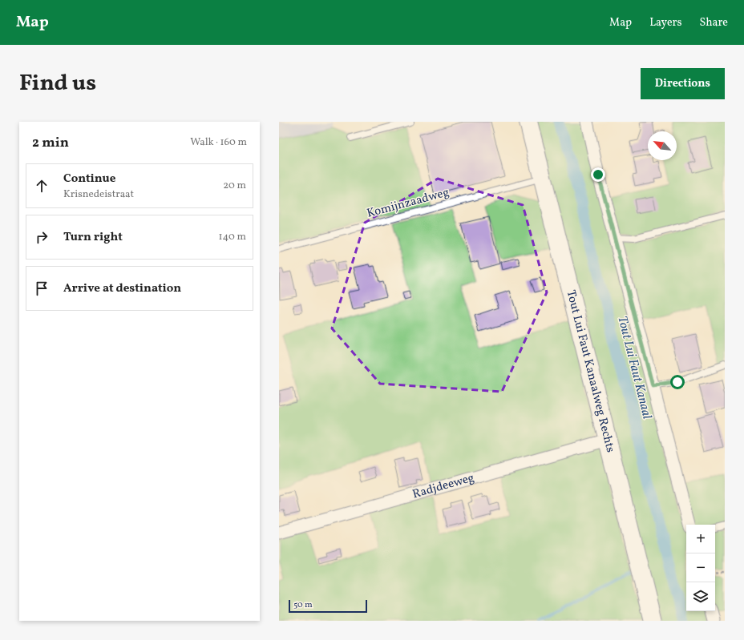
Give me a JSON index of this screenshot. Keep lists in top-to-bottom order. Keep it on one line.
{"streets":{"street":["Tout Lui Faut Kanaalweg Rechts","Radjdeeweg"],"lane":["Komijnzaadweg"]},"crossings":[["Komijnzaadweg","Tout Lui Faut Kanaalweg Rechts"],["Tout Lui Faut Kanaalweg Rechts","Radjdeeweg"]],"water":["Tout Lui Faut Kanaal"],"scale_bar":"50 m","north":"top left","page":{"header":"Map","nav":["Map","Layers","Share"],"title":"Find us","buttons":"Directions","heading":["2 min","Walk · 160 m"],"list":[["Continue","Krisnedeistraat","20 m"],["Turn right","140 m"],"Arrive at destination"],"map_buttons":["+","−"],"scale":"50 m"}}
